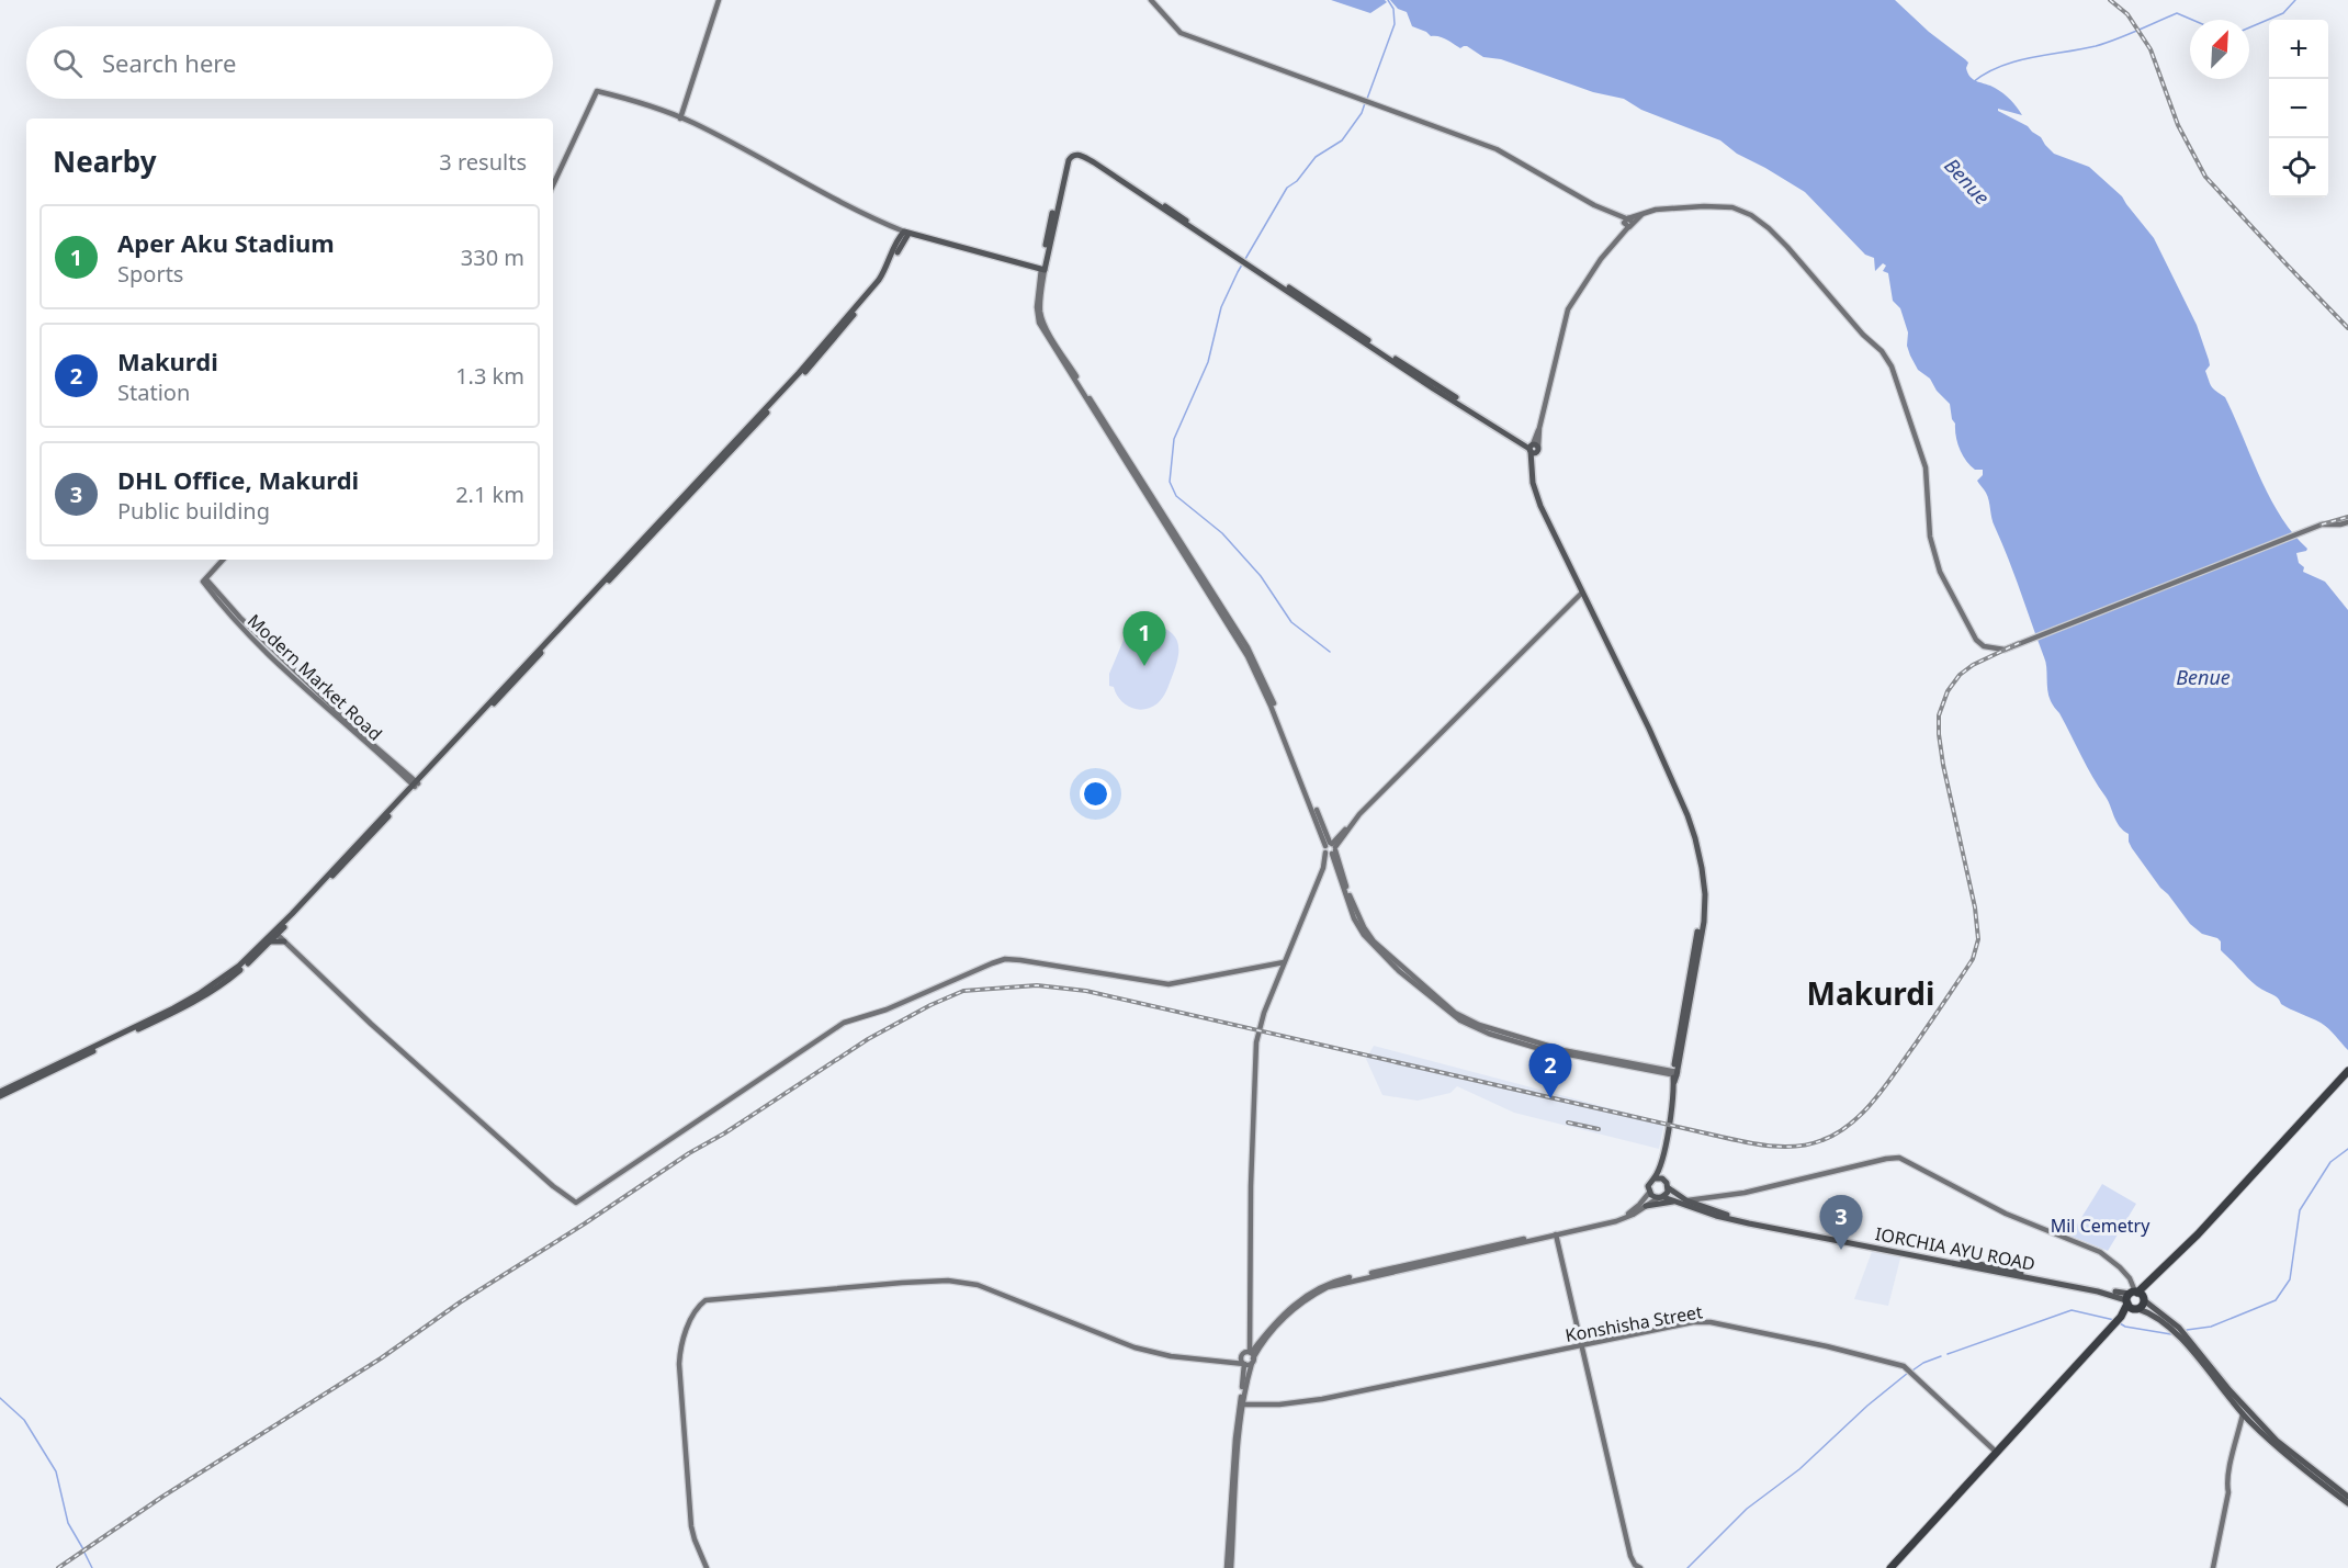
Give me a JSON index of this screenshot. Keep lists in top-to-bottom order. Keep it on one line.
{"streets":{"main road":["IORCHIA AYU ROAD"],"street":["Modern Market Road","Konshisha Street"]},"districts":["Makurdi"],"water":["Benue"],"parks":["Mil Cemetry"],"north":"top right","page":{"map_buttons":["+","−"],"search":"Search here","heading":["Nearby","3 results"],"list":[{"mark":"1","name":"Aper Aku Stadium","note":"Sports","value":"330 m"},{"mark":"2","name":"Makurdi","note":"Station","value":"1.3 km"},{"mark":"3","name":"DHL Office, Makurdi","note":"Public building","value":"2.1 km"}],"pins":["1","2","3"]}}
